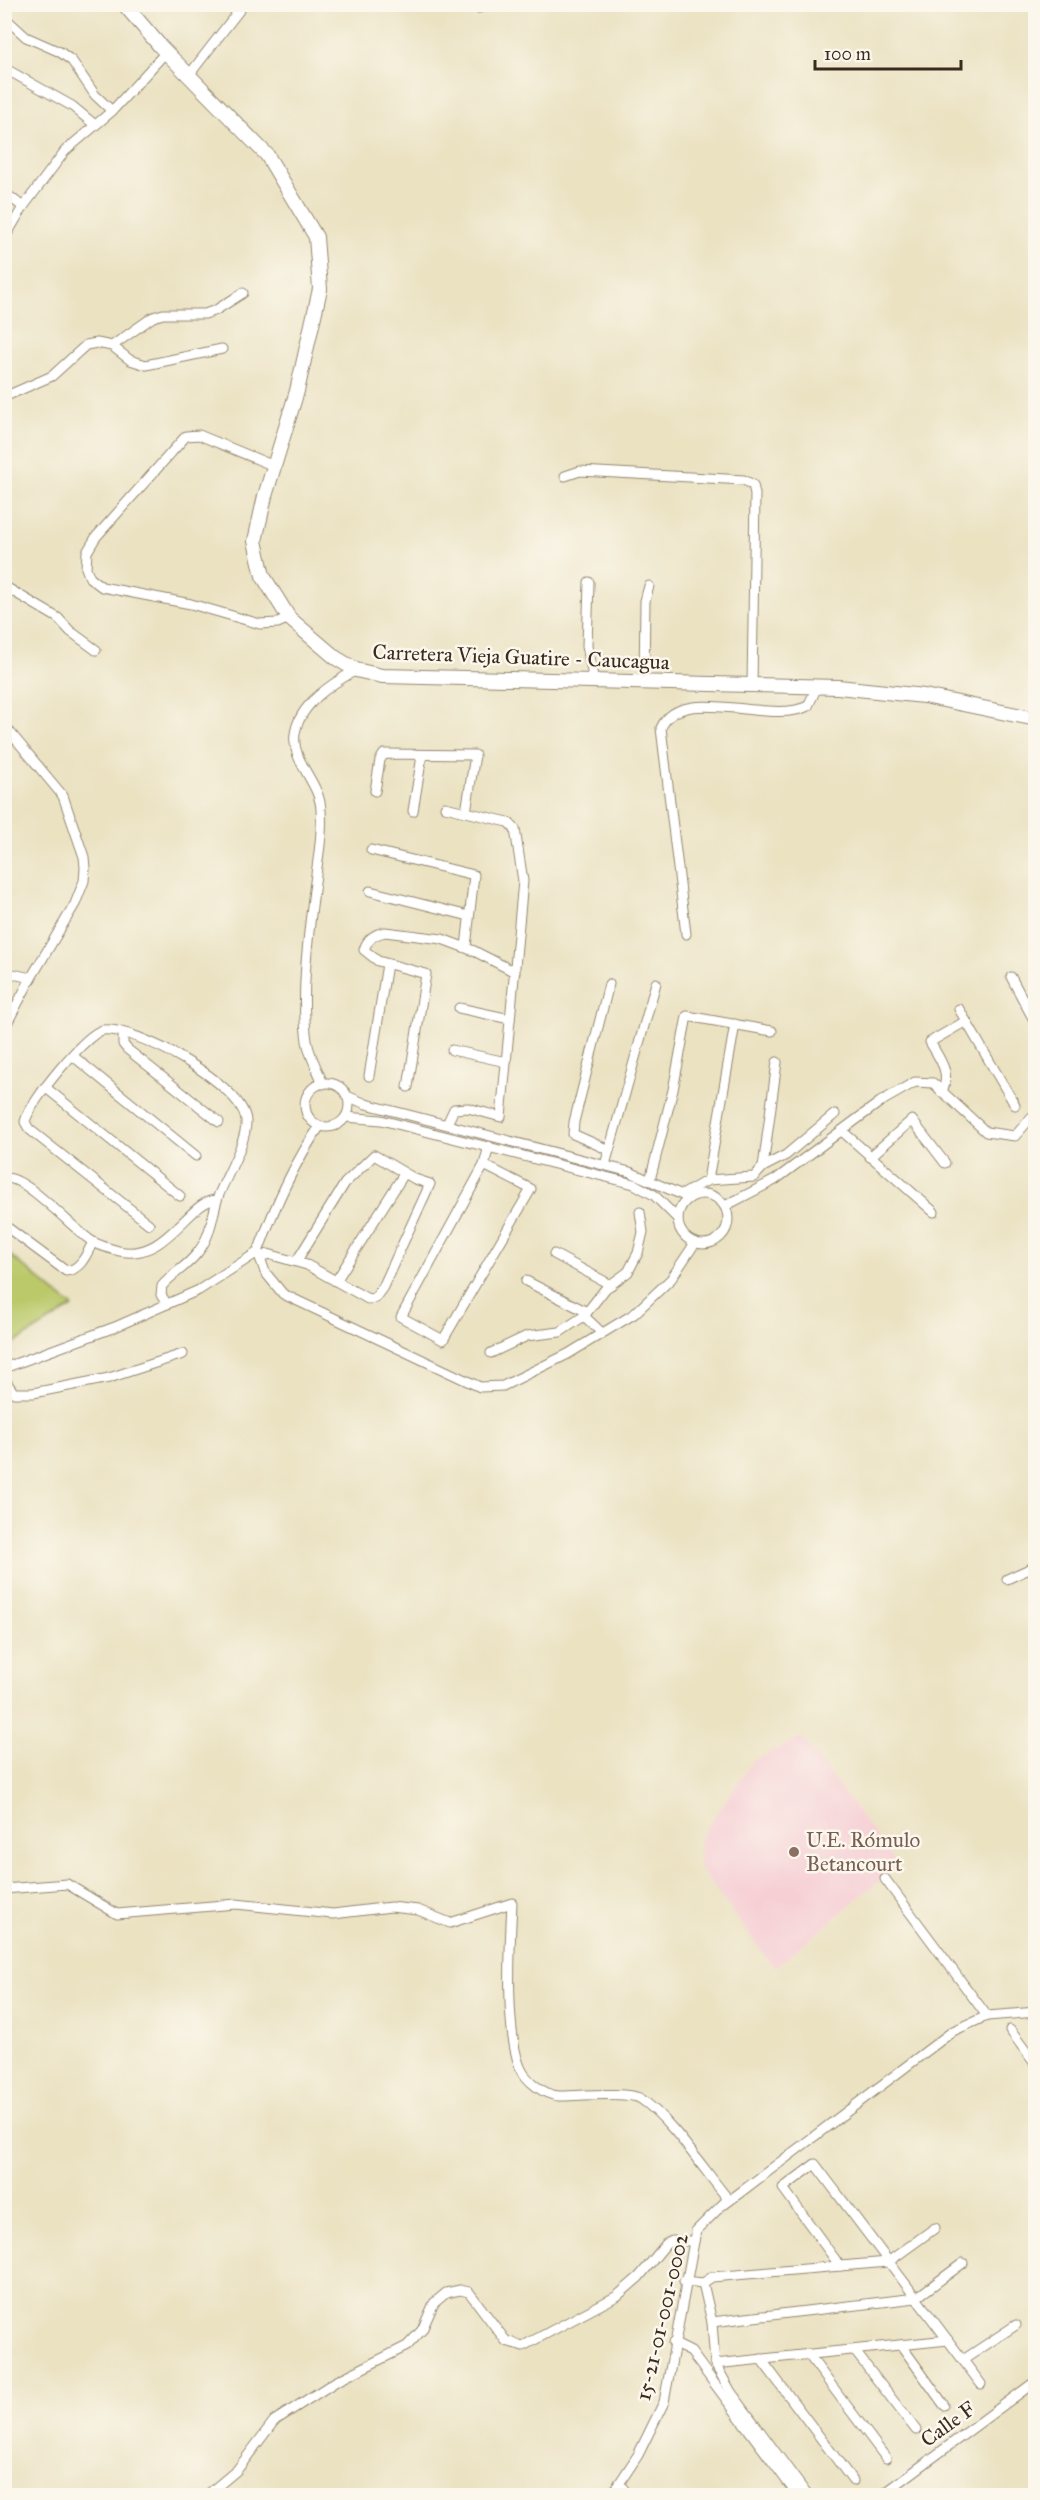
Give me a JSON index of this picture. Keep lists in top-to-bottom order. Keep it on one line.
{"streets":{"main road":["Carretera Vieja Guatire - Caucagua"],"street":["15-21-01-001-0002","Calle F"]},"places":["U.E. Rómulo Betancourt"],"scale_bar":"100 m"}
